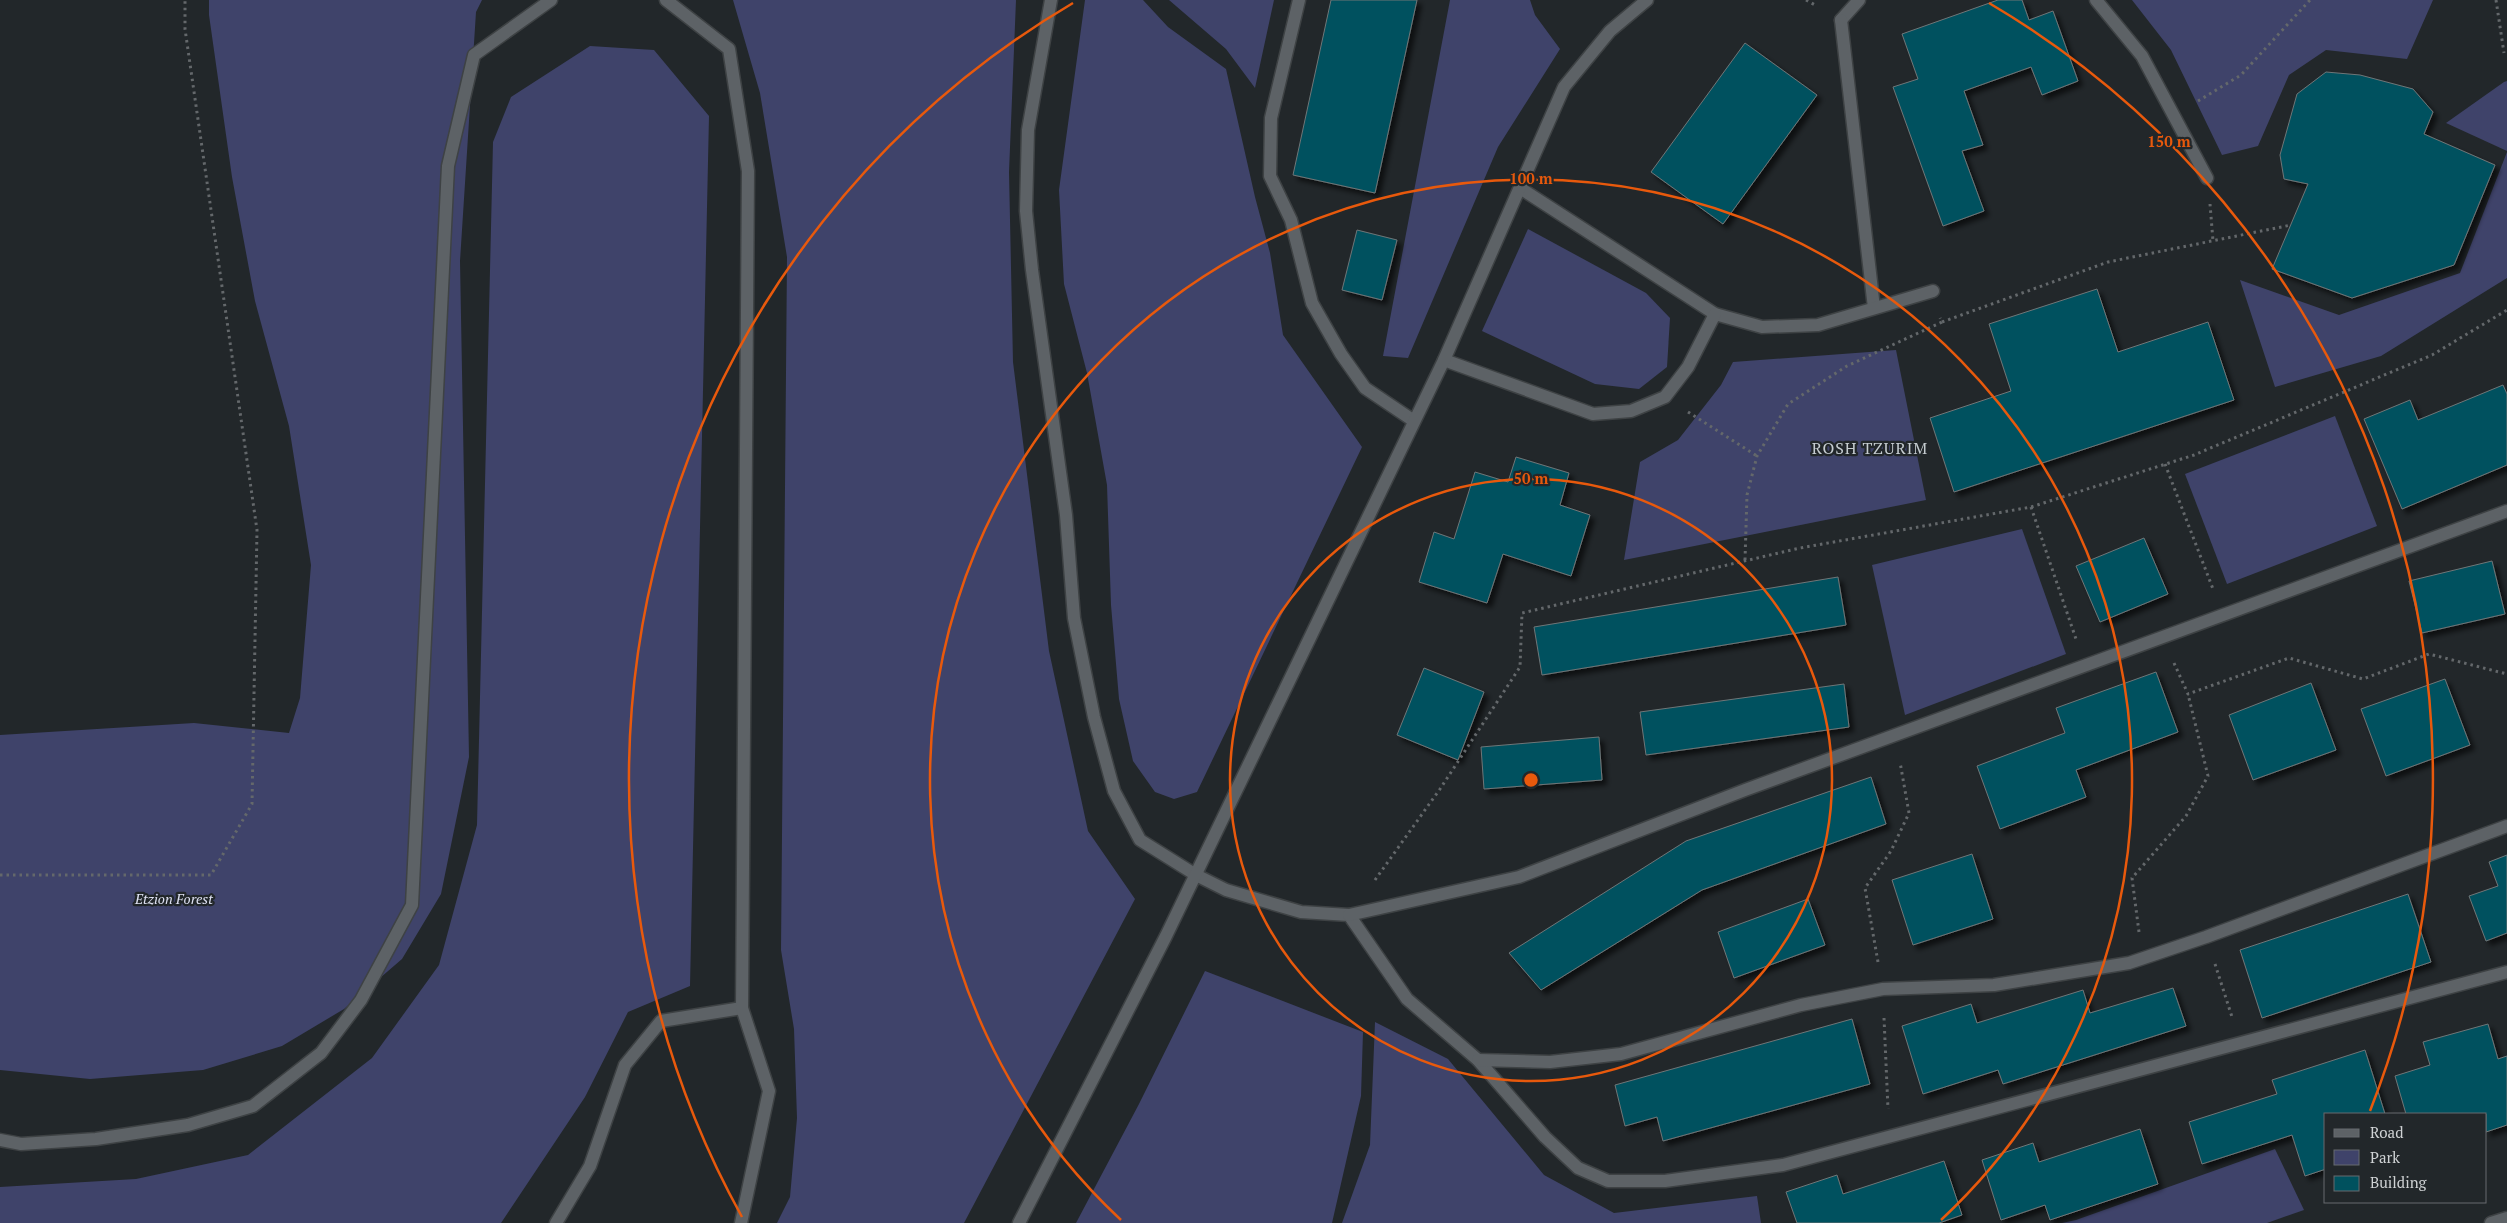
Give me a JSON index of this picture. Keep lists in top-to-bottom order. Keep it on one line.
{"districts":["ROSH TZURIM"],"parks":["Etzion Forest"],"legend":["Road","Park","Building"],"rings":["150 m","100 m","50 m"]}
